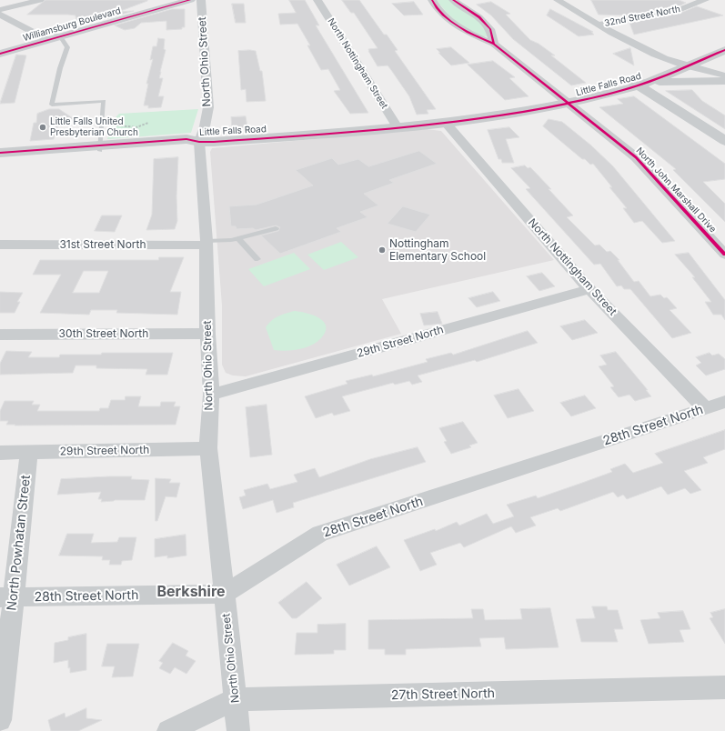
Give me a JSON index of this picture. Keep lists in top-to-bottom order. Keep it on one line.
{"streets":{"main road":["Williamsburg Boulevard"],"street":["32nd Street North","North Ohio Street","North Nottingham Street","Little Falls Road","North John Marshall Drive","31st Street North","30th Street North","29th Street North","28th Street North","North Powhatan Street","27th Street North"]},"crossings":[["North Ohio Street","Little Falls Road"],["North Ohio Street","31st Street North"],["North Ohio Street","30th Street North"],["North Ohio Street","29th Street North"],["North Ohio Street","28th Street North"],["North Ohio Street","27th Street North"],["North Nottingham Street","Little Falls Road"],["North Nottingham Street","29th Street North"],["North Nottingham Street","28th Street North"],["Little Falls Road","North John Marshall Drive"],["29th Street North","North Powhatan Street"],["28th Street North","North Powhatan Street"]],"districts":["Berkshire"],"places":["Little Falls United Presbyterian Church","Nottingham Elementary School"]}
